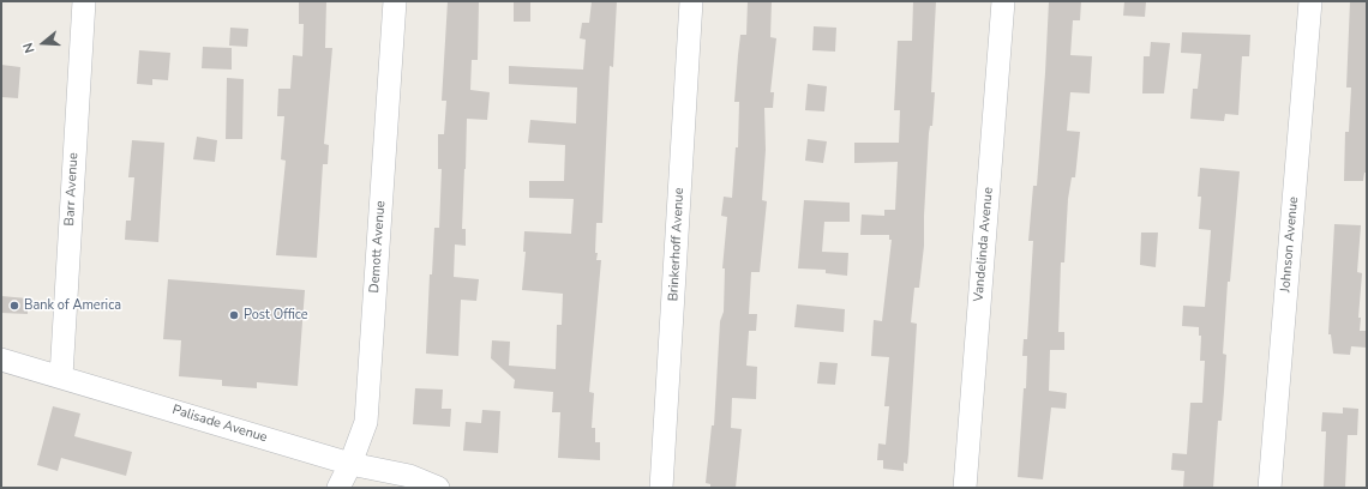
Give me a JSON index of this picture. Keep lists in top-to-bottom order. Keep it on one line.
{"streets":{"street":["Barr Avenue","Brinkerhoff Avenue","Vandelinda Avenue","Johnson Avenue","Demott Avenue","Palisade Avenue"]},"crossings":[["Barr Avenue","Palisade Avenue"],["Demott Avenue","Palisade Avenue"]],"places":["Bank of America","Post Office"],"north":"left"}
